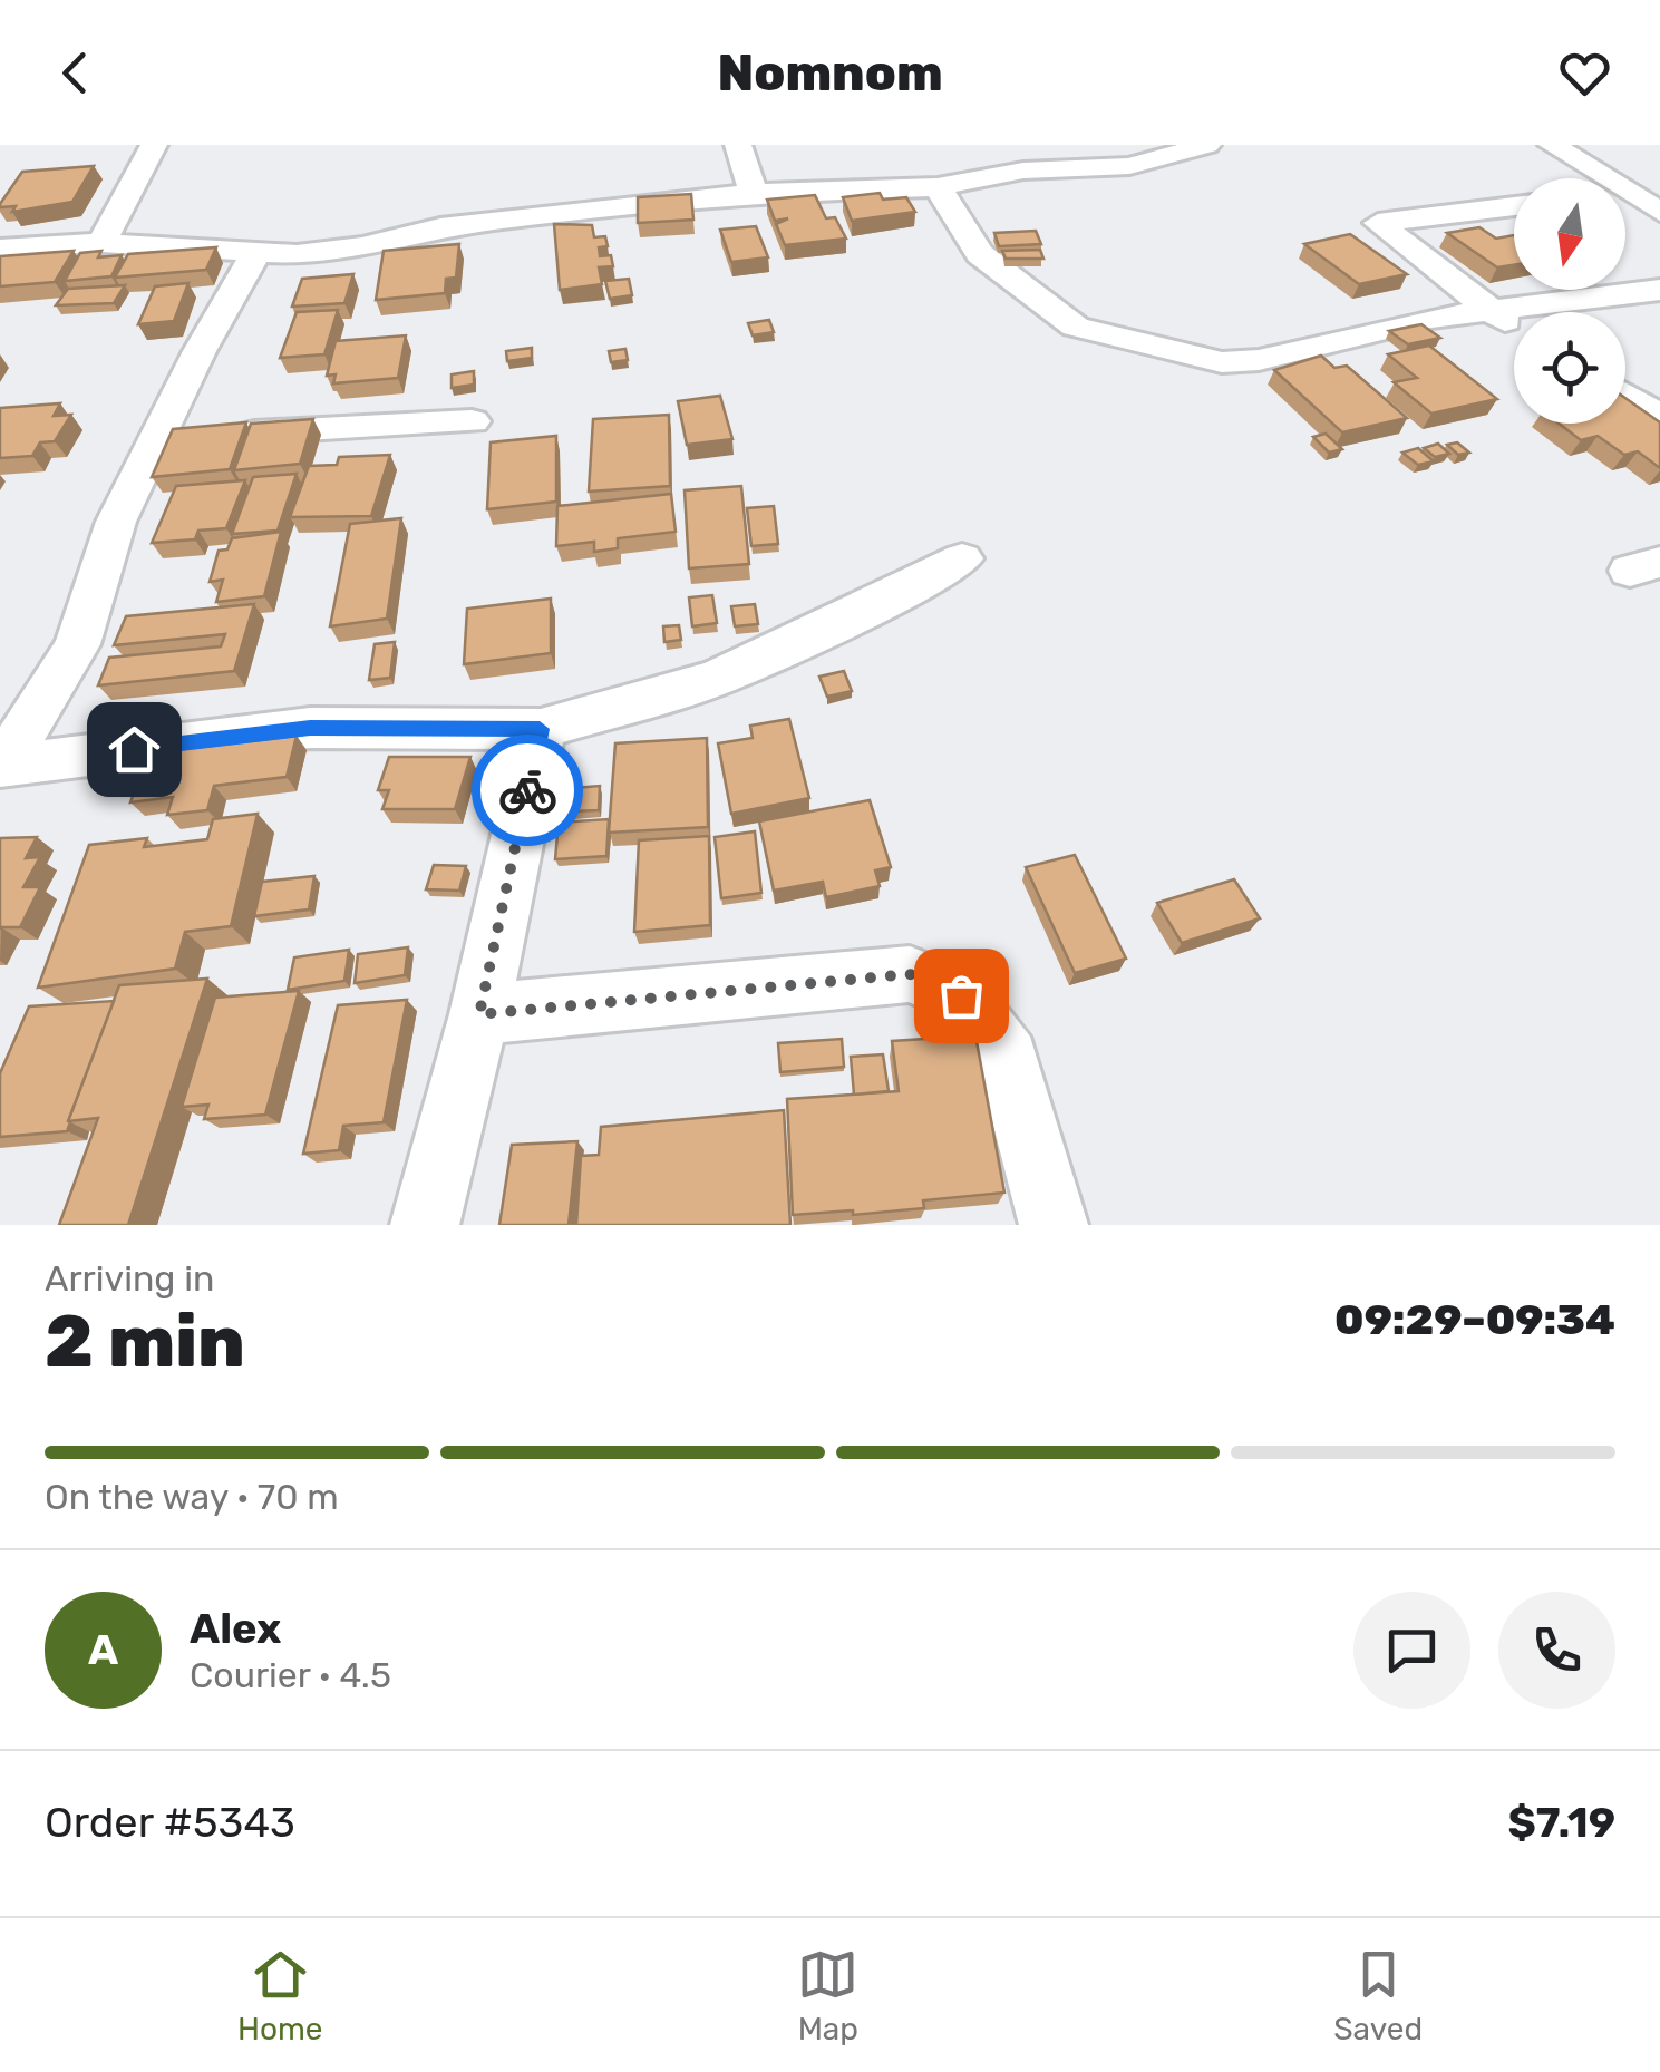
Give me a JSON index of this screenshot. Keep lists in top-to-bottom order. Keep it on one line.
{"north":"bottom","page":{"header":"Nomnom","heading":["2 min","Arriving in","09:29–09:34"],"panel":["Alex","Courier · 4.5","Order #5343","$7.19"],"bar":"On the way · 70 m","round":"A","tabs":["Home","Map","Saved"]}}
